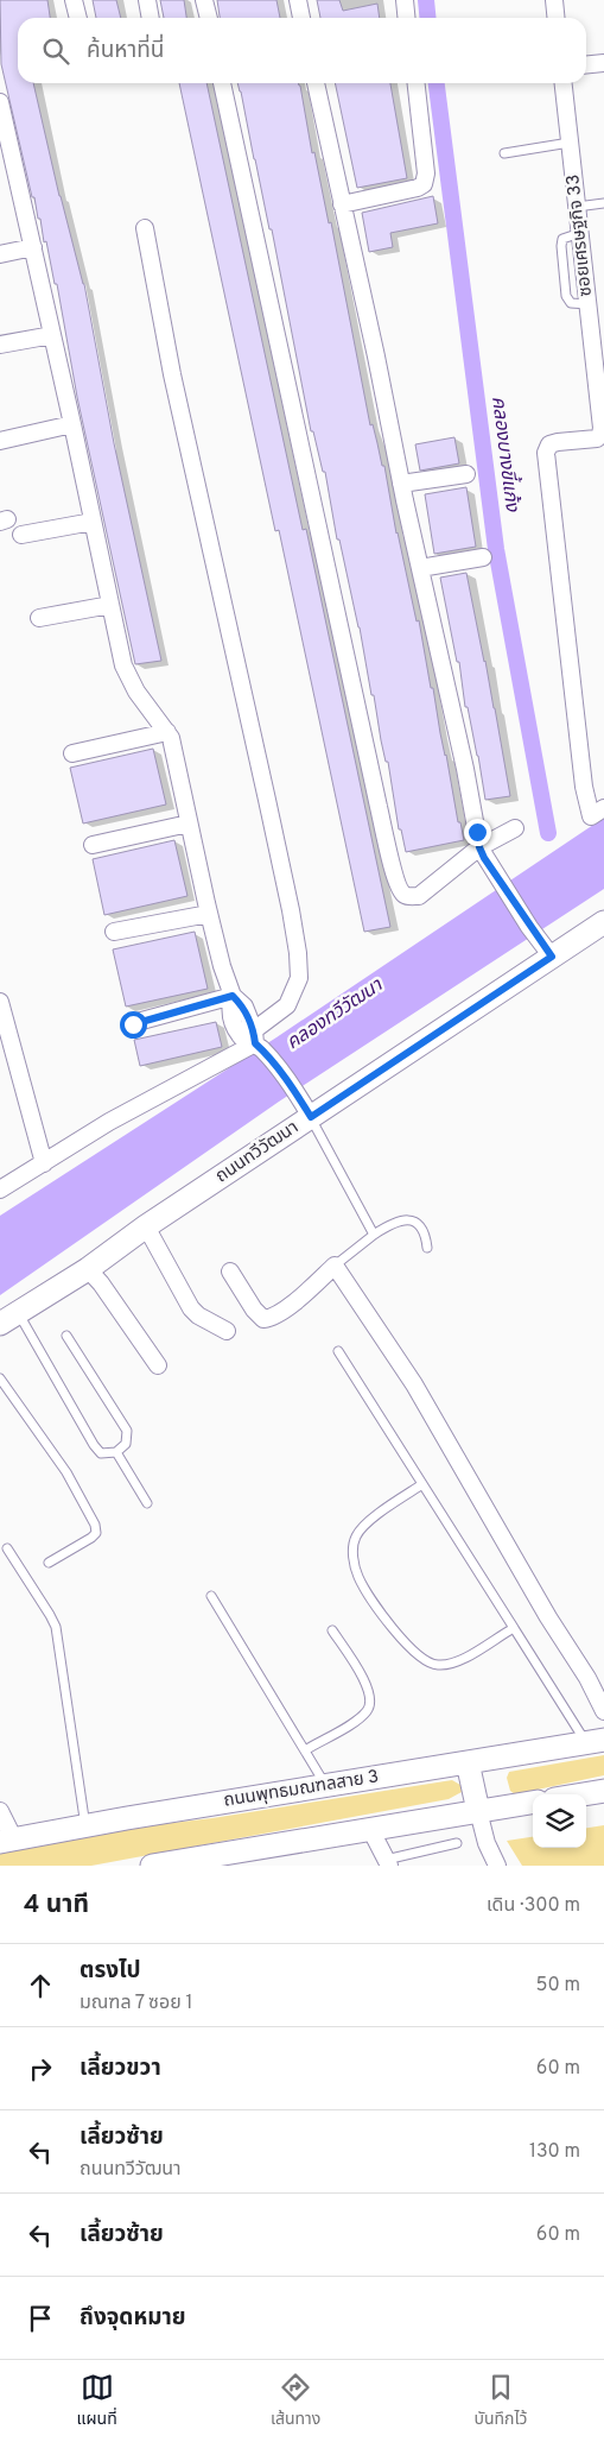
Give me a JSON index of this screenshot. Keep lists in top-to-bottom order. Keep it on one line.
{"streets":{"main road":["ถนนทวีวัฒนา","ถนนพุทธมณฑลสาย 3"],"street":["ซอยเศรษฐกิจ 33"]},"water":["คลองบางขี้แก้ง","คลองทวีวัฒนา"],"page":{"search":"ค้นหาที่นี่","heading":["4 นาที","เดิน · 300 m"],"list":[["ตรงไป","มณฑล 7 ซอย 1","50 m"],["เลี้ยวขวา","60 m"],["เลี้ยวซ้าย","ถนนทวีวัฒนา","130 m"],["เลี้ยวซ้าย","60 m"],"ถึงจุดหมาย"],"nav":["แผนที่","เส้นทาง","บันทึกไว้"]}}
